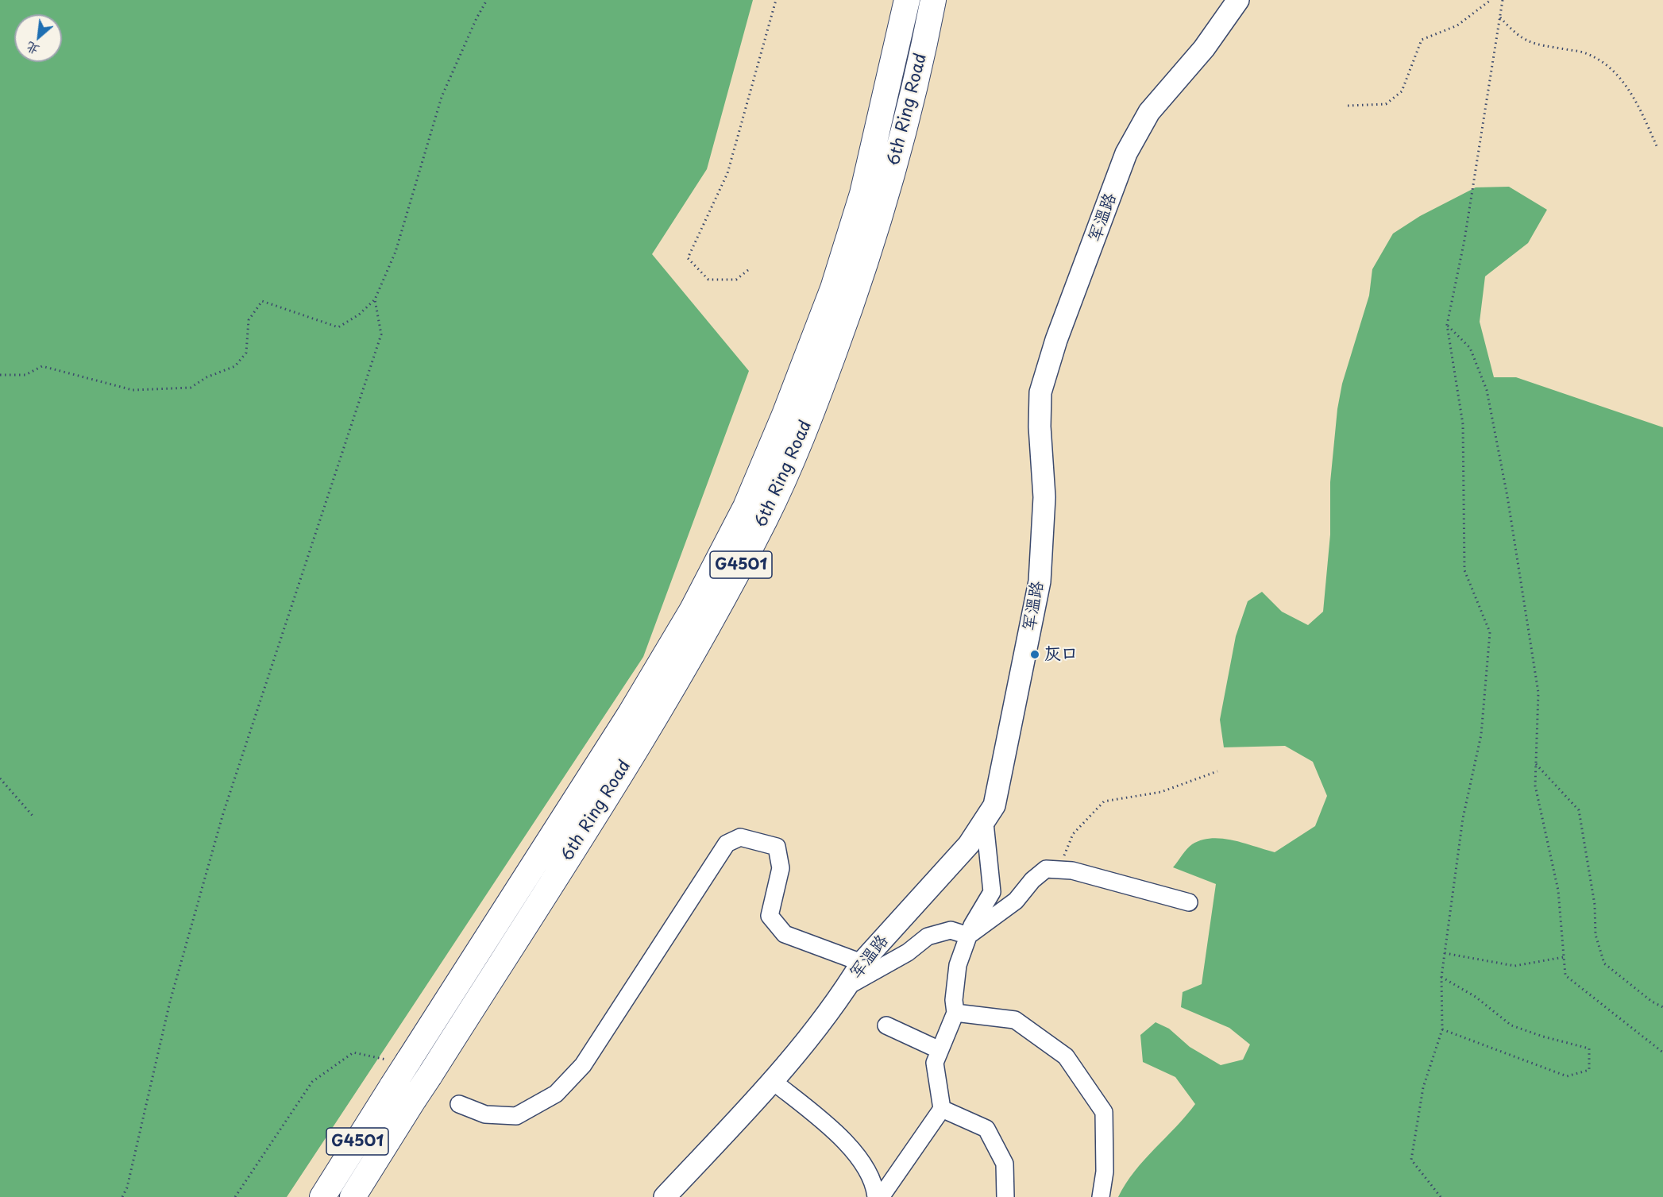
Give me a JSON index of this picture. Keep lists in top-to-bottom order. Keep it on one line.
{"streets":{"highway":["6th Ring Road","G4501"],"main road":["军温路"]},"crossings":[["6th Ring Road","G4501"]],"places":["灰口"],"north":"bottom left"}
